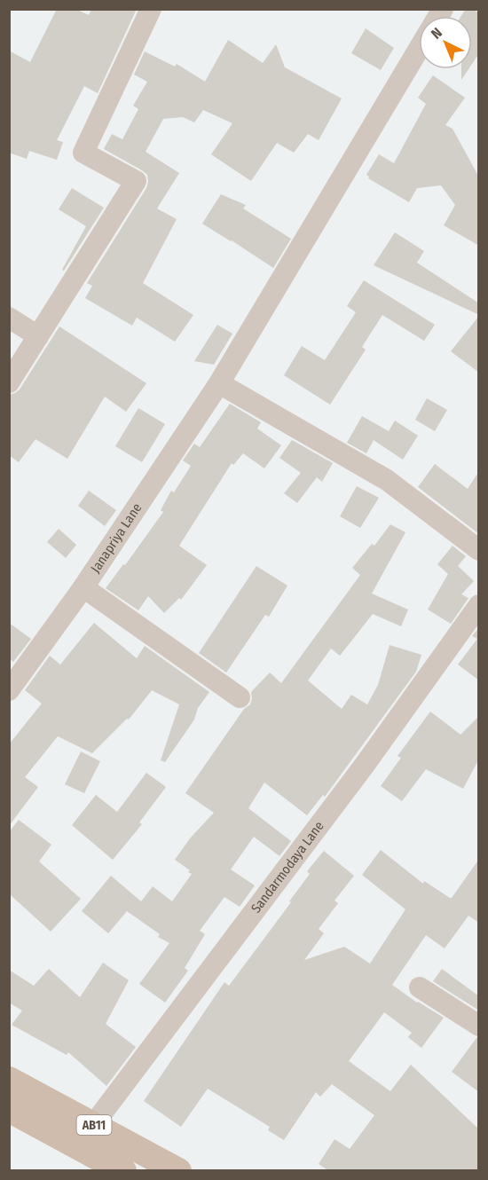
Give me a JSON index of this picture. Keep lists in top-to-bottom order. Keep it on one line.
{"streets":{"main road":["AB11"],"street":["Janapriya Lane","Sandarmodaya Lane"]},"crossings":[["Sandarmodaya Lane","AB11"]],"north":"top left"}
